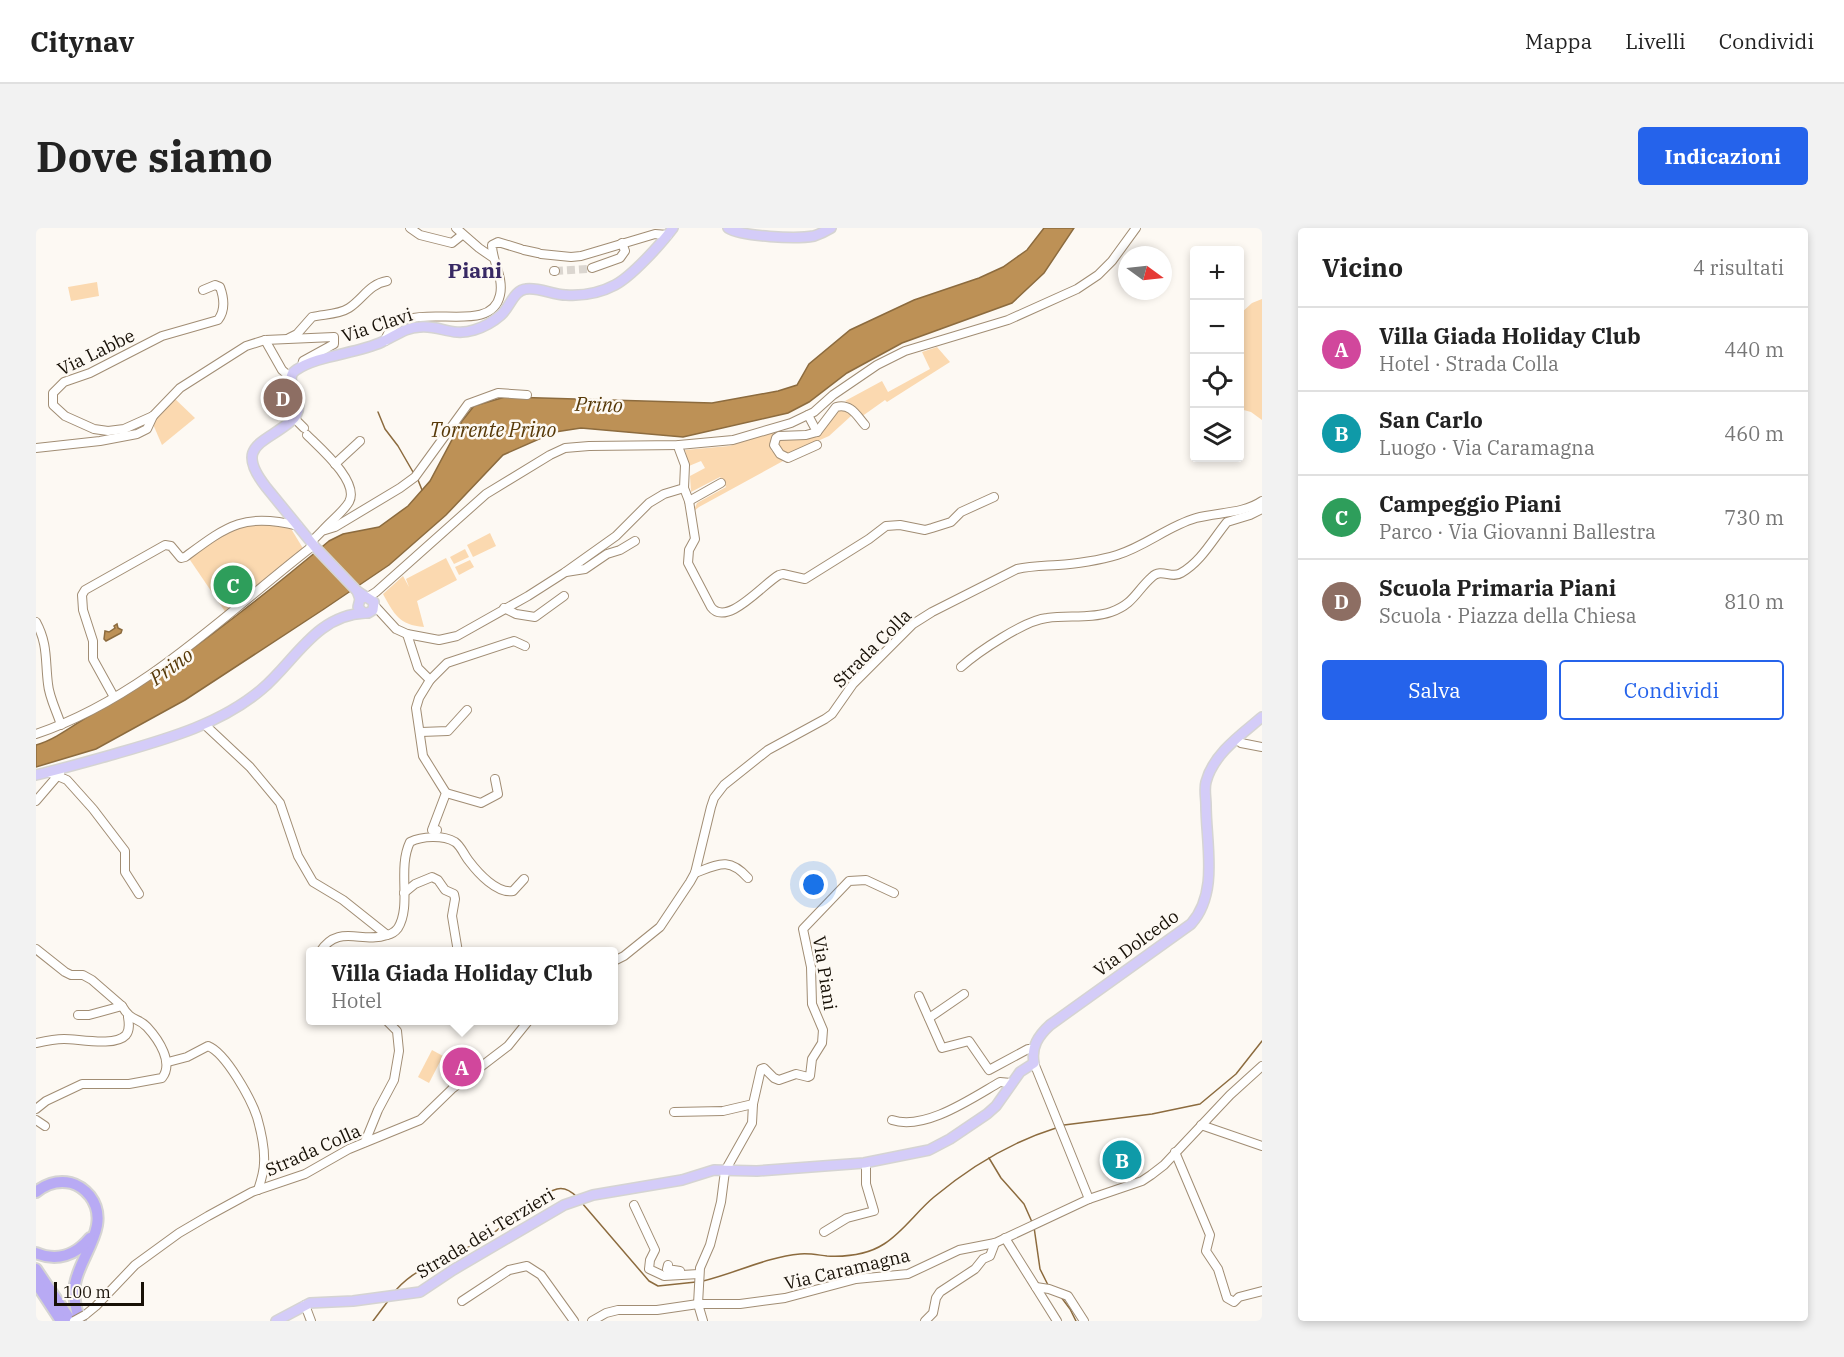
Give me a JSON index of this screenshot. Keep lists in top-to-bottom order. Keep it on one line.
{"streets":{"main road":["Via Clavi","Via Dolcedo","Strada dei Terzieri"],"street":["Via Labbe","Strada Colla","Via Piani","Via Caramagna"]},"crossings":[["Via Clavi","Via Labbe"],["Via Piani","Strada dei Terzieri"],["Via Piani","Via Caramagna"]],"districts":["Piani"],"water":["Prino","Torrente Prino"],"scale_bar":"100 m","north":"right","page":{"header":"Citynav","nav":["Mappa","Livelli","Condividi"],"buttons":["Indicazioni",["Salva","Condividi"]],"title":"Dove siamo","heading":["Vicino","4 risultati"],"map_buttons":["+","−"],"list":[{"mark":"A","name":"Villa Giada Holiday Club","note":"Hotel · Strada Colla","value":"440 m"},{"mark":"B","name":"San Carlo","note":"Luogo · Via Caramagna","value":"460 m"},{"mark":"C","name":"Campeggio Piani","note":"Parco · Via Giovanni Ballestra","value":"730 m"},{"mark":"D","name":"Scuola Primaria Piani","note":"Scuola · Piazza della Chiesa","value":"810 m"}],"pins":["D","C","A","B"],"popup":["Villa Giada Holiday Club","Hotel"],"scale":"100 m"}}
